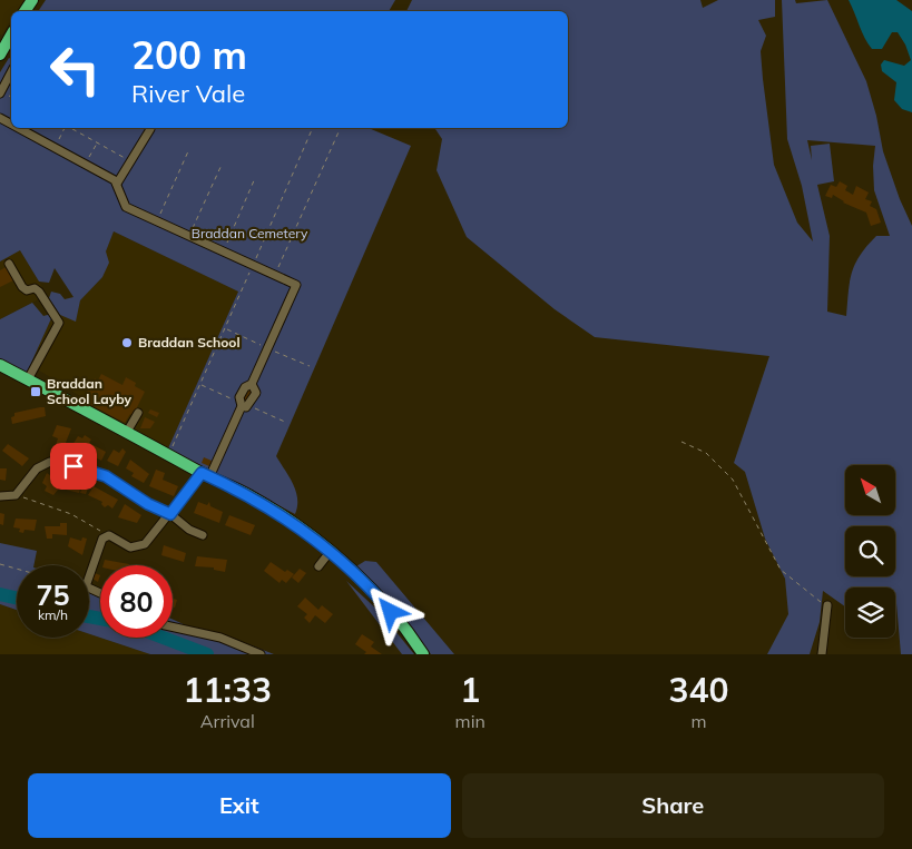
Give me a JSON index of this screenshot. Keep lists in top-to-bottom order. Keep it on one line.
{"parks":["Braddan Cemetery"],"places":{"other":["Braddan School"],"transit":["Braddan School Layby"]},"north":"top left","page":{"turn":["200 m","River Vale"],"speed":"75 km/h","limit":"80","eta":["11:33","Arrival","1","min","340","m"],"buttons":["Exit","Share"]}}
